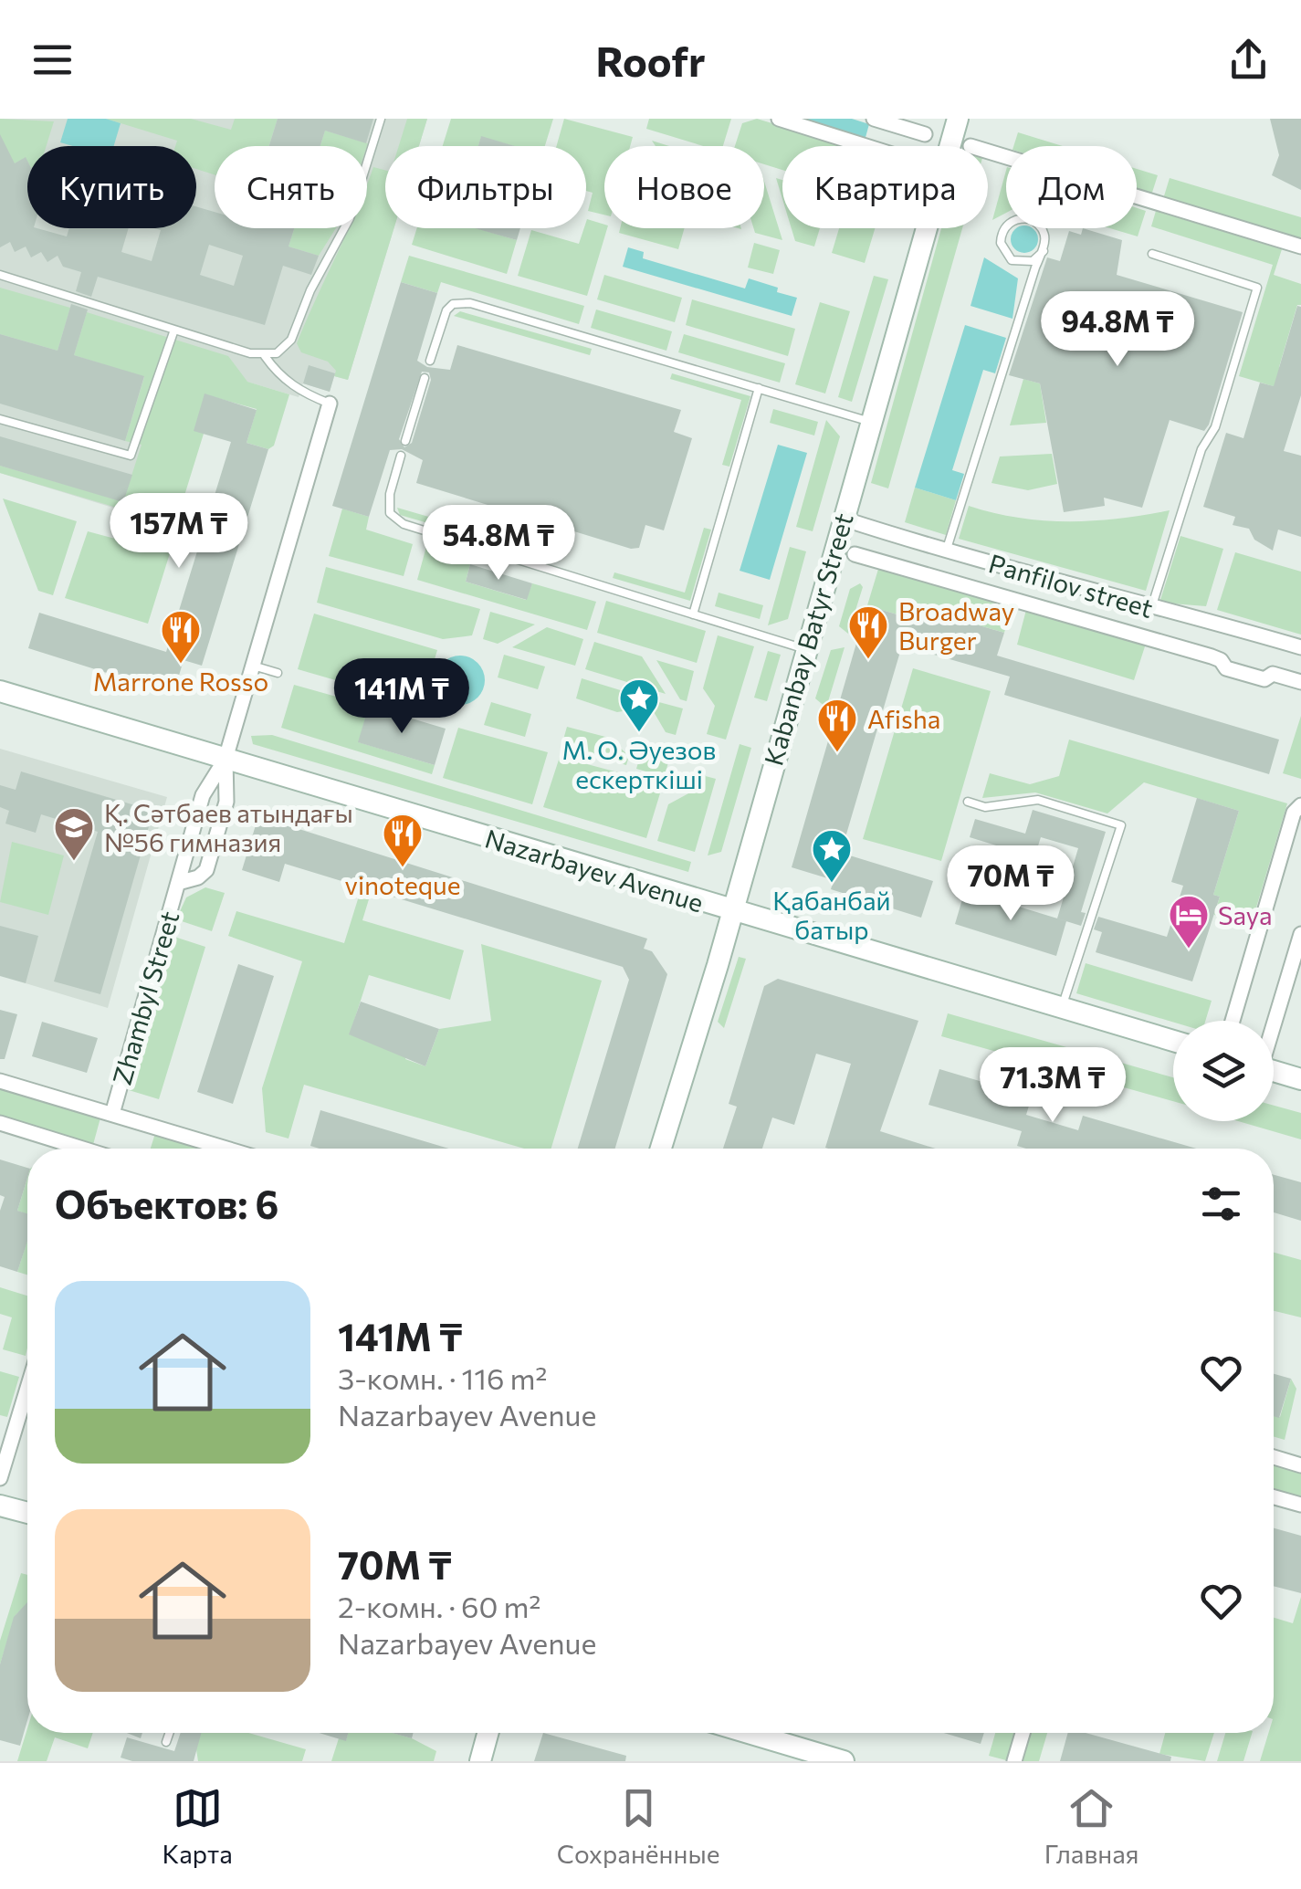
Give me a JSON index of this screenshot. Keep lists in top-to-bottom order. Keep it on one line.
{"streets":{"street":["Panfilov street","Kabanbay Batyr Street","Nazarbayev Avenue","Zhambyl Street"]},"crossings":[["Panfilov street","Kabanbay Batyr Street"],["Kabanbay Batyr Street","Nazarbayev Avenue"],["Nazarbayev Avenue","Zhambyl Street"]],"places":{"restaurant":["Broadway Burger","Marrone Rosso","Afisha","vinoteque"],"place":["М. О. Әуезов ескерткіші","Қабанбай батыр"],"school or university":["Қ. Сәтбаев атындағы №56 гимназия"],"hotel":["Saya"]},"page":{"header":"Roofr","chip":["Купить","Снять","Фильтры","Новое","Квартира","Дом"],"price":["94.8M ₸","157M ₸","54.8M ₸","141M ₸","70M ₸","71.3M ₸"],"heading":"Объектов: 6","list":[{"name":"141M ₸","note":"3-комн. · 116 m² · Nazarbayev Avenue"},{"name":"70M ₸","note":"2-комн. · 60 m² · Nazarbayev Avenue"}],"tabs":["Карта","Сохранённые","Главная"]}}
